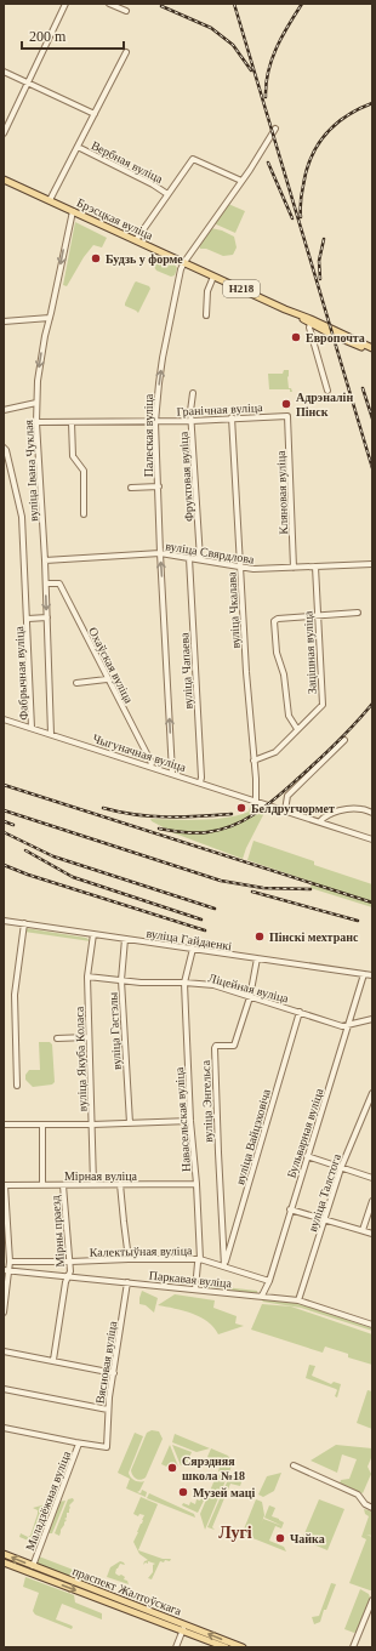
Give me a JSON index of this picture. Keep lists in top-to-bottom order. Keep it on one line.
{"streets":{"main road":["Брэсцкая вуліца","Н218","праспект Жалтоўскага"],"street":["Вербная вуліца","Гранічная вуліца","Палеская вуліца","вуліца Івана Чуклая","Фруктовая вуліца","Кляновая вуліца","вуліца Свярдлова","вуліца Чкалава","Зацішная вуліца","Охаўская вуліца","вуліца Чапаева","Фабрычная вуліца","Чыгуначная вуліца","вуліца Гайдаенкі","Ліцейная вуліца","вуліца Гастэлы","вуліца Якуба Коласа","вуліца Энгельса","Навасельская вуліца","Бульварная вуліца","вуліца Вайцэховіча","Мірная вуліца","вуліца Талстога","Мірны праезд","Калектыўная вуліца","Паркавая вуліца","Вясновая вуліца","Маладзёжная вуліца"]},"crossings":[["Брэсцкая вуліца","Палеская вуліца"],["Брэсцкая вуліца","вуліца Івана Чуклая"],["Гранічная вуліца","Палеская вуліца"],["Гранічная вуліца","вуліца Івана Чуклая"],["Гранічная вуліца","Фруктовая вуліца"],["Гранічная вуліца","Кляновая вуліца"],["Гранічная вуліца","вуліца Чкалава"],["Палеская вуліца","вуліца Свярдлова"],["Палеская вуліца","Чыгуначная вуліца"],["вуліца Івана Чуклая","вуліца Свярдлова"],["вуліца Івана Чуклая","Охаўская вуліца"],["вуліца Івана Чуклая","Фабрычная вуліца"],["вуліца Івана Чуклая","Чыгуначная вуліца"],["Фруктовая вуліца","вуліца Свярдлова"],["Кляновая вуліца","вуліца Свярдлова"],["вуліца Свярдлова","вуліца Чкалава"],["вуліца Свярдлова","Зацішная вуліца"],["вуліца Свярдлова","вуліца Чапаева"],["вуліца Чкалава","Зацішная вуліца"],["вуліца Чкалава","Чыгуначная вуліца"],["Охаўская вуліца","Чыгуначная вуліца"],["вуліца Чапаева","Чыгуначная вуліца"],["Фабрычная вуліца","Чыгуначная вуліца"],["вуліца Гайдаенкі","вуліца Гастэлы"],["вуліца Гайдаенкі","вуліца Якуба Коласа"],["вуліца Гайдаенкі","вуліца Энгельса"],["вуліца Гайдаенкі","Навасельская вуліца"],["вуліца Гайдаенкі","Бульварная вуліца"],["Ліцейная вуліца","вуліца Гастэлы"],["Ліцейная вуліца","вуліца Якуба Коласа"],["Ліцейная вуліца","вуліца Энгельса"],["Ліцейная вуліца","Навасельская вуліца"],["Ліцейная вуліца","Бульварная вуліца"],["Ліцейная вуліца","вуліца Вайцэховіча"],["вуліца Якуба Коласа","Мірная вуліца"],["вуліца Энгельса","вуліца Вайцэховіча"],["вуліца Энгельса","Калектыўная вуліца"],["Навасельская вуліца","Мірная вуліца"],["Навасельская вуліца","Калектыўная вуліца"],["Навасельская вуліца","Паркавая вуліца"],["Бульварная вуліца","Калектыўная вуліца"],["Бульварная вуліца","Паркавая вуліца"],["вуліца Вайцэховіча","Калектыўная вуліца"],["Мірная вуліца","Мірны праезд"],["вуліца Талстога","Паркавая вуліца"],["Мірны праезд","Калектыўная вуліца"],["Мірны праезд","Паркавая вуліца"],["Паркавая вуліца","Вясновая вуліца"],["Вясновая вуліца","Маладзёжная вуліца"],["Маладзёжная вуліца","праспект Жалтоўскага"]],"one_way":["Палеская вуліца","вуліца Івана Чуклая"],"districts":["Лугі"],"places":["Будзь у форме","Европочта","Адрэналін Пінск","Белдругчормет","Пінскі мехтранс","Сярэдняя школа №18","Музей маці","Чайка"],"scale_bar":"200 m"}
